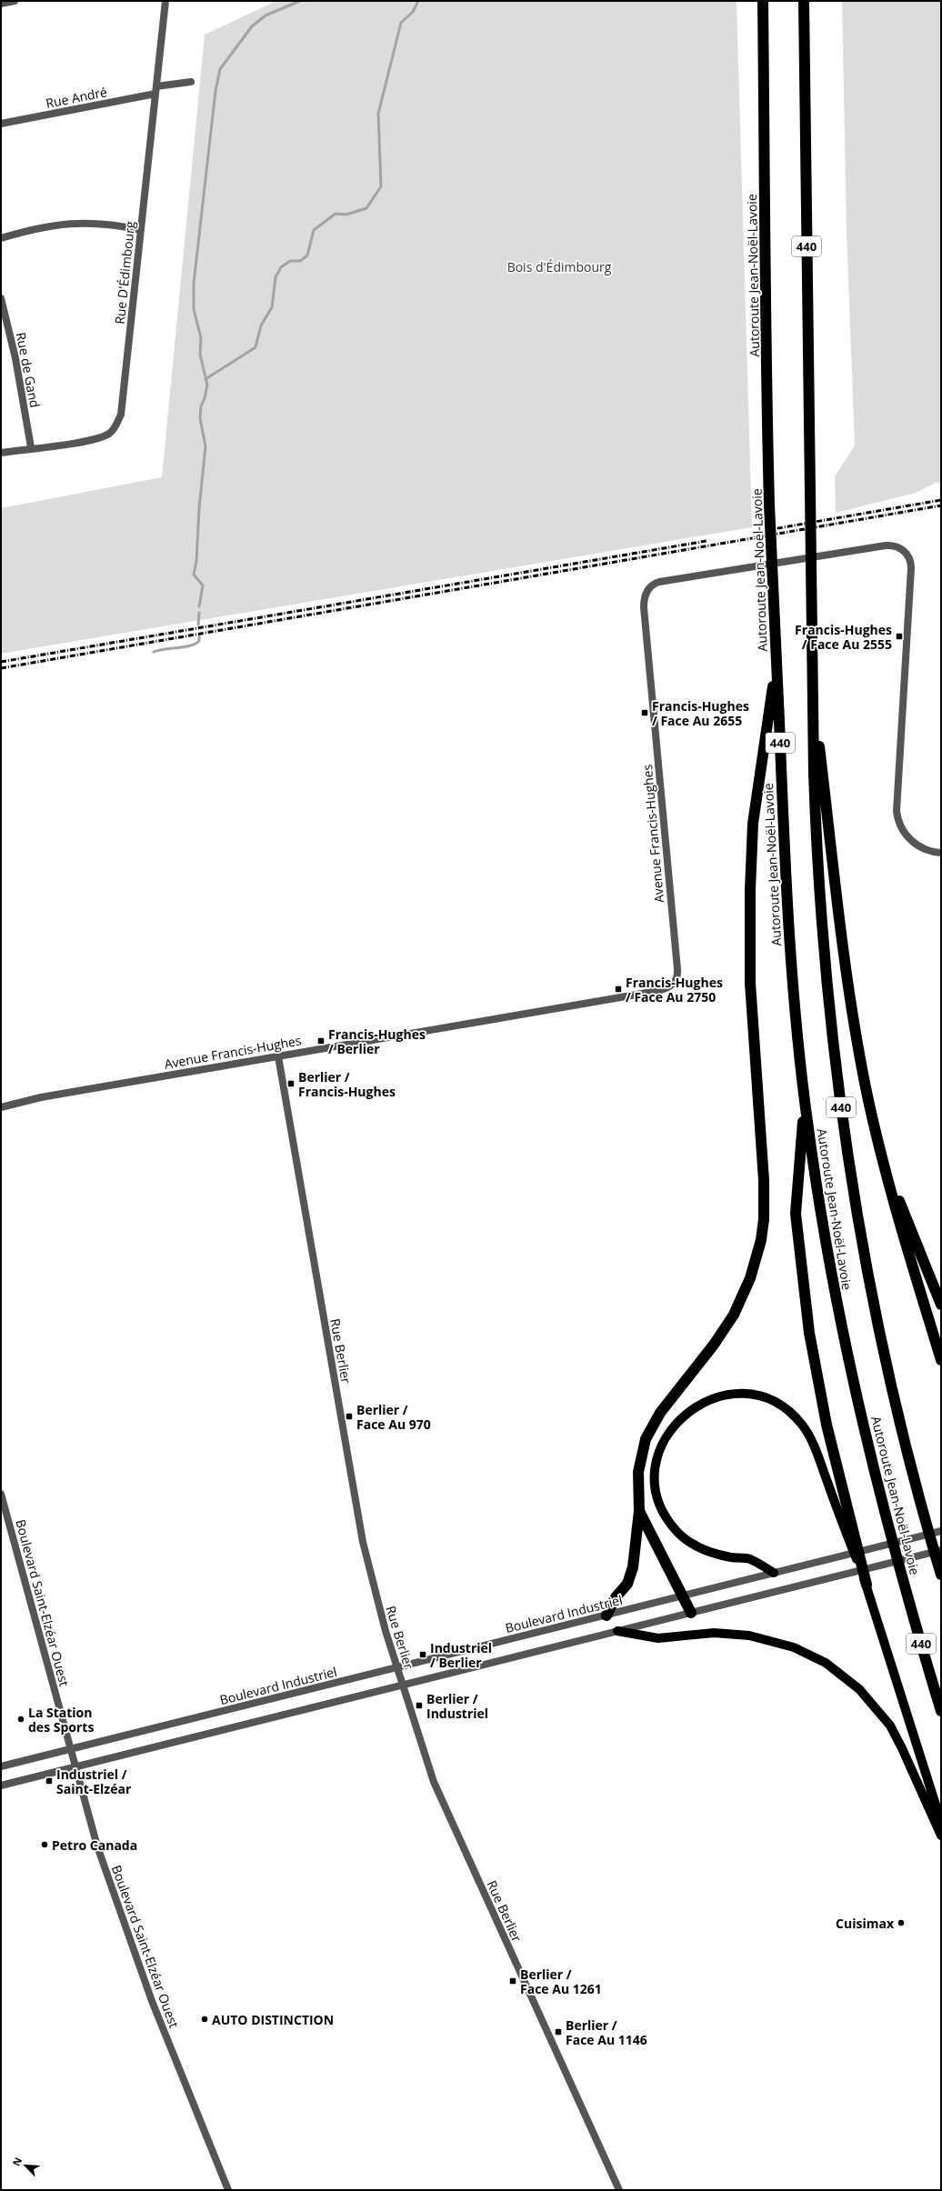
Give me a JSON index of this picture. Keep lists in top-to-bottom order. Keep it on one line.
{"streets":{"highway":["440","Autoroute Jean-Noël-Lavoie"],"street":["Rue André","Rue D'Édimbourg","Rue de Gand","Avenue Francis-Hughes","Rue Berlier","Boulevard Saint-Elzéar Ouest","Boulevard Industriel"]},"crossings":[["Rue André","Rue D'Édimbourg"],["Rue D'Édimbourg","Rue de Gand"],["Avenue Francis-Hughes","Rue Berlier"],["Rue Berlier","Boulevard Industriel"],["Boulevard Saint-Elzéar Ouest","Boulevard Industriel"]],"parks":["Bois d'Édimbourg"],"places":{"transit":["Francis-Hughes / Face Au 2555","Francis-Hughes / Face Au 2655","Francis-Hughes / Face Au 2750","Francis-Hughes / Berlier","Berlier / Francis-Hughes","Berlier / Face Au 970","Industriel / Berlier","Berlier / Industriel","Industriel / Saint-Elzéar","Berlier / Face Au 1261","Berlier / Face Au 1146"],"other":["La Station des Sports","Petro Canada","Cuisimax","AUTO DISTINCTION"]},"north":"top left"}
